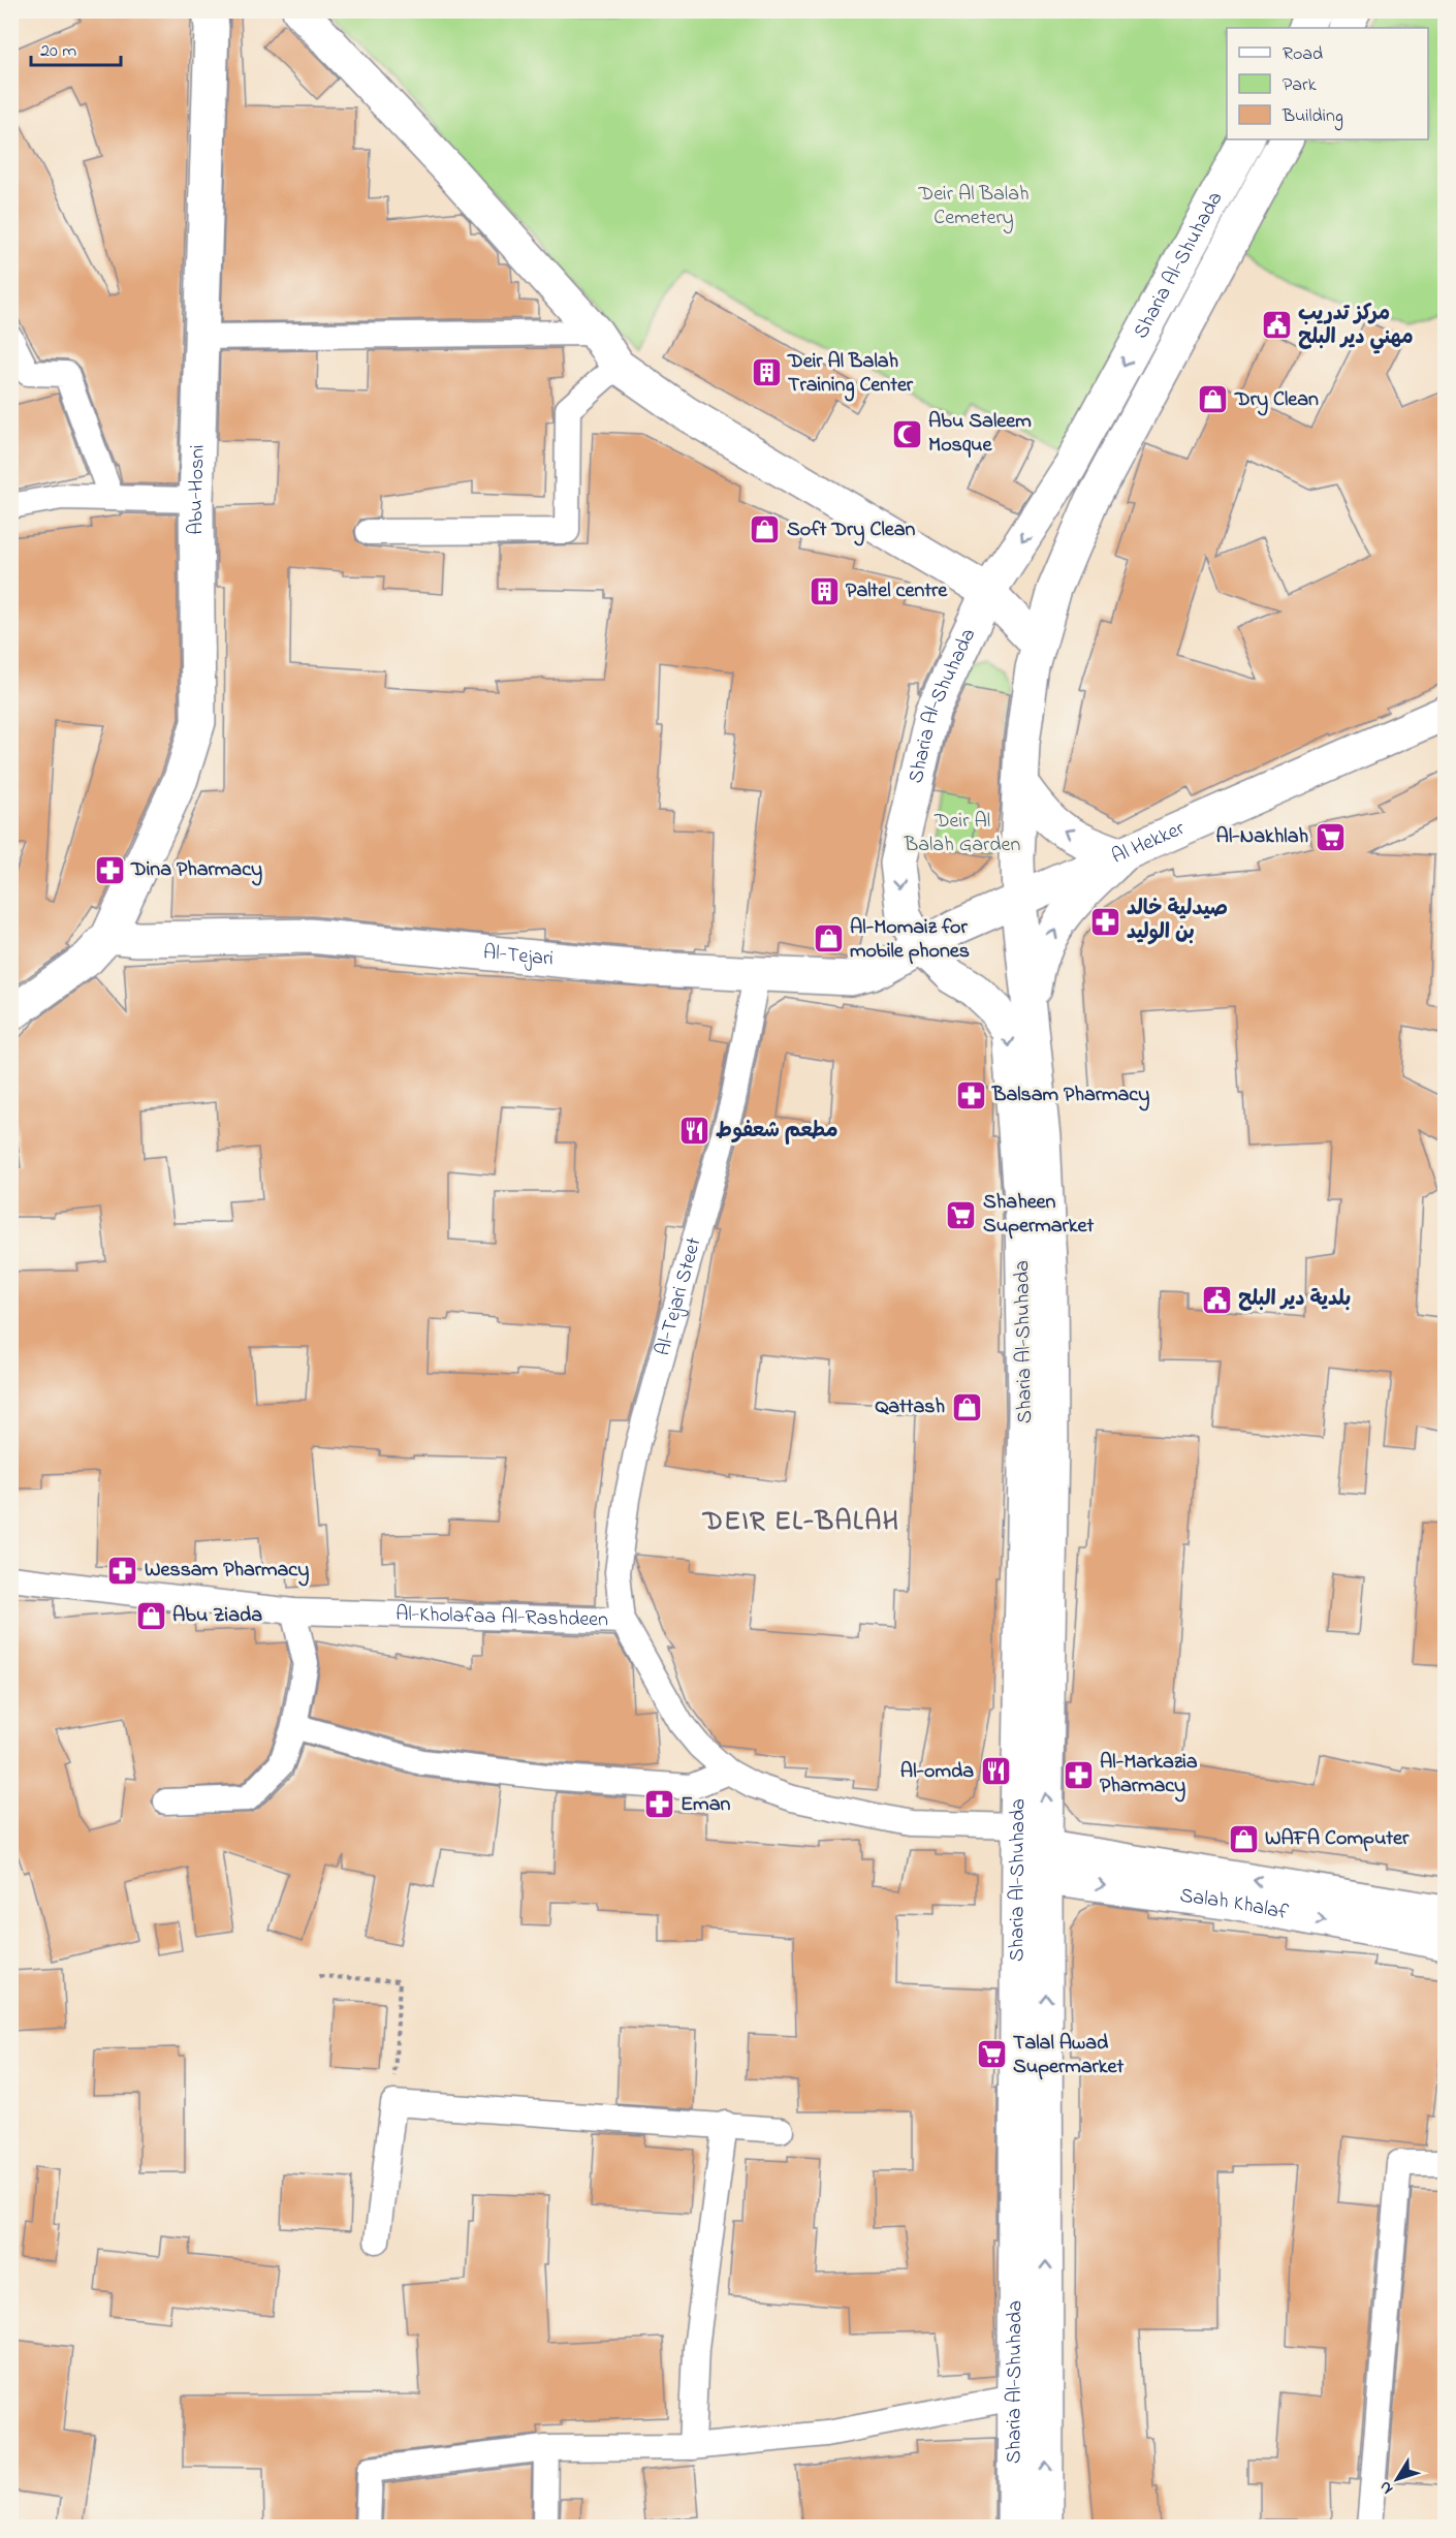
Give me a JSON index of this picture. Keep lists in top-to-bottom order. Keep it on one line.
{"streets":{"main road":["Sharia Al-Shuhada","Abu-Hosni","Al Hekker","Al-Tejari","Salah Khalaf"],"street":["Al-Tejari Steet","Al-Kholafaa Al-Rashdeen"]},"crossings":[["Sharia Al-Shuhada","Al Hekker"],["Sharia Al-Shuhada","Al-Tejari"],["Sharia Al-Shuhada","Al-Kholafaa Al-Rashdeen"],["Sharia Al-Shuhada","Salah Khalaf"],["Abu-Hosni","Al-Tejari"],["Al Hekker","Al-Tejari"],["Al-Tejari","Al-Tejari Steet"],["Al-Tejari Steet","Al-Kholafaa Al-Rashdeen"],["Al-Kholafaa Al-Rashdeen","Salah Khalaf"]],"districts":["DEIR EL-BALAH"],"parks":["Deir Al Balah Cemetery","Deir Al Balah Garden"],"places":{"public building":["مركز تدريب مهني دير البلح","بلدية دير البلح"],"building":["Deir Al Balah Training Center","Paltel centre"],"shop":["Dry Clean","Soft Dry Clean","Al-Momaiz for mobile phones","Qattash","Abu Ziada","WAFA Computer"],"mosque":["Abu Saleem Mosque"],"supermarket":["Al-Nakhlah","Shaheen Supermarket","Talal Awad Supermarket"],"pharmacy":["Dina Pharmacy","صيدلية خالد بن الوليد","Balsam Pharmacy","Wessam Pharmacy","Al-Markazia Pharmacy","Eman"],"restaurant":["مطعم شعفوط","Al-omda"]},"legend":["Road","Park","Building"],"scale_bar":"20 m","north":"bottom left"}
